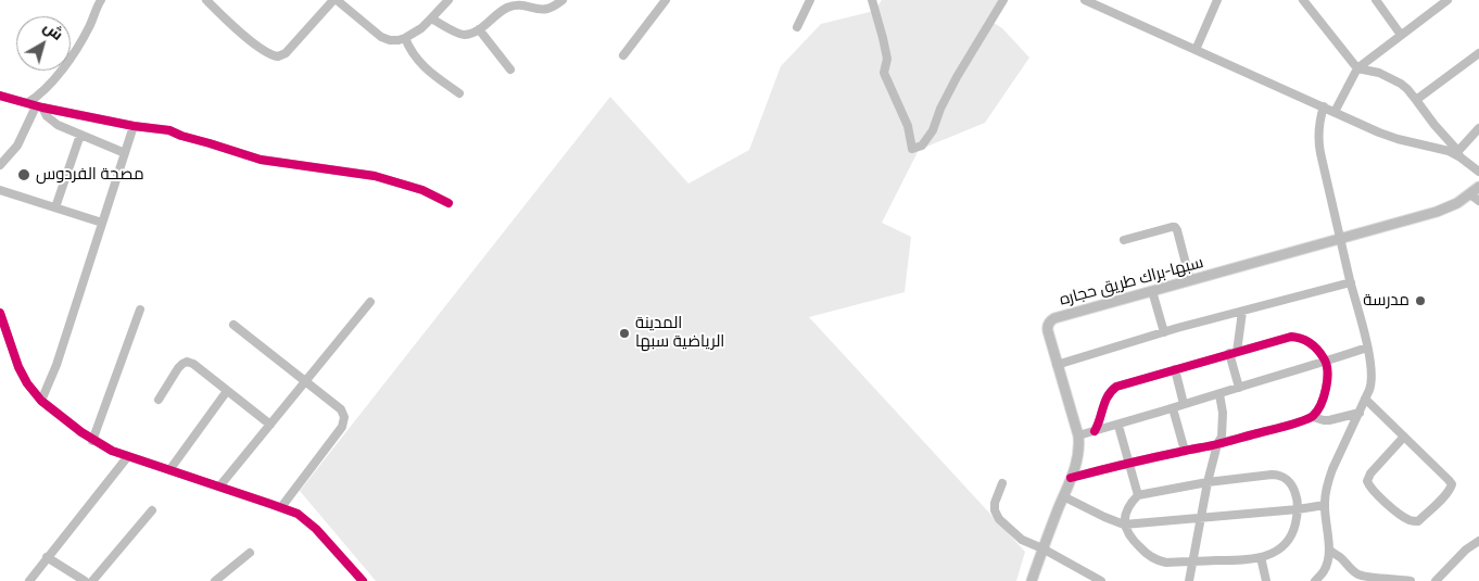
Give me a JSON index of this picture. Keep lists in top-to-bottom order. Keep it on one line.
{"streets":{"main road":["سبها-براك طريق حجاره"]},"places":["مصحة الفردوس","مدرسة","المدينة الرياضية سبها"],"north":"top right"}
